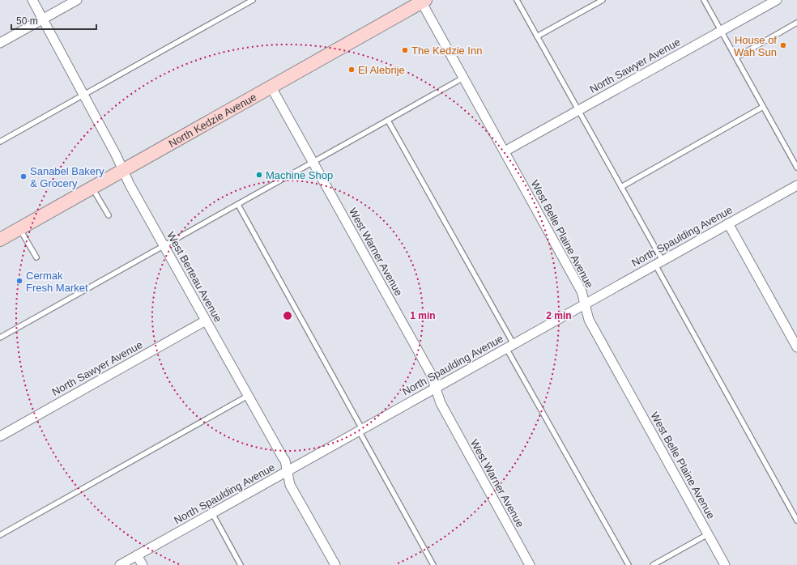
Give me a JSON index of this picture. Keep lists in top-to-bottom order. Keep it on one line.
{"streets":{"main road":["North Kedzie Avenue"],"street":["North Sawyer Avenue","West Belle Plaine Avenue","North Spaulding Avenue","West Warner Avenue","West Berteau Avenue"]},"crossings":[["North Sawyer Avenue","West Belle Plaine Avenue"],["North Sawyer Avenue","West Berteau Avenue"],["North Kedzie Avenue","West Belle Plaine Avenue"],["North Kedzie Avenue","West Warner Avenue"],["North Kedzie Avenue","West Berteau Avenue"],["West Belle Plaine Avenue","North Spaulding Avenue"],["North Spaulding Avenue","West Warner Avenue"],["North Spaulding Avenue","West Berteau Avenue"]],"places":["House of Wah Sun","The Kedzie Inn","El Alebrije","Machine Shop","Sanabel Bakery & Grocery","Cermak Fresh Market"],"scale_bar":"50 m","rings":["1 min","2 min"]}
